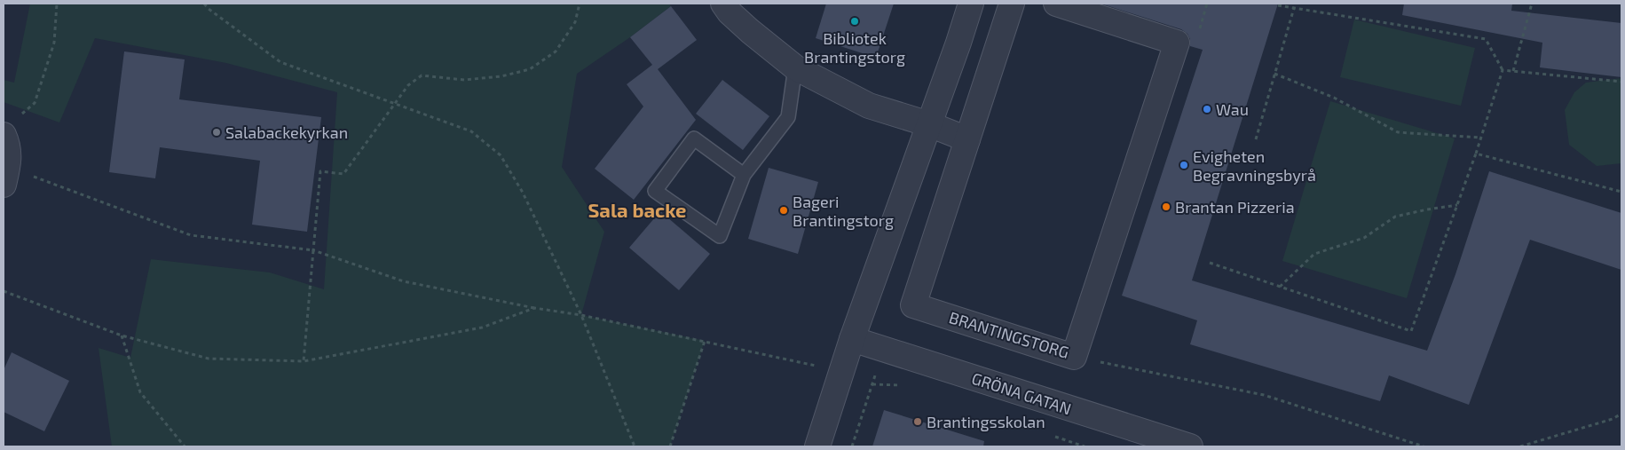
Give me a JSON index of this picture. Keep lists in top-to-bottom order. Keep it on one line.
{"streets":{"street":["BRANTINGSTORG","GRÖNA GATAN"]},"districts":["Sala backe"],"places":["Bibliotek Brantingstorg","Wau","Salabackekyrkan","Evigheten Begravningsbyrå","Brantan Pizzeria","Bageri Brantingstorg","Brantingsskolan"]}
